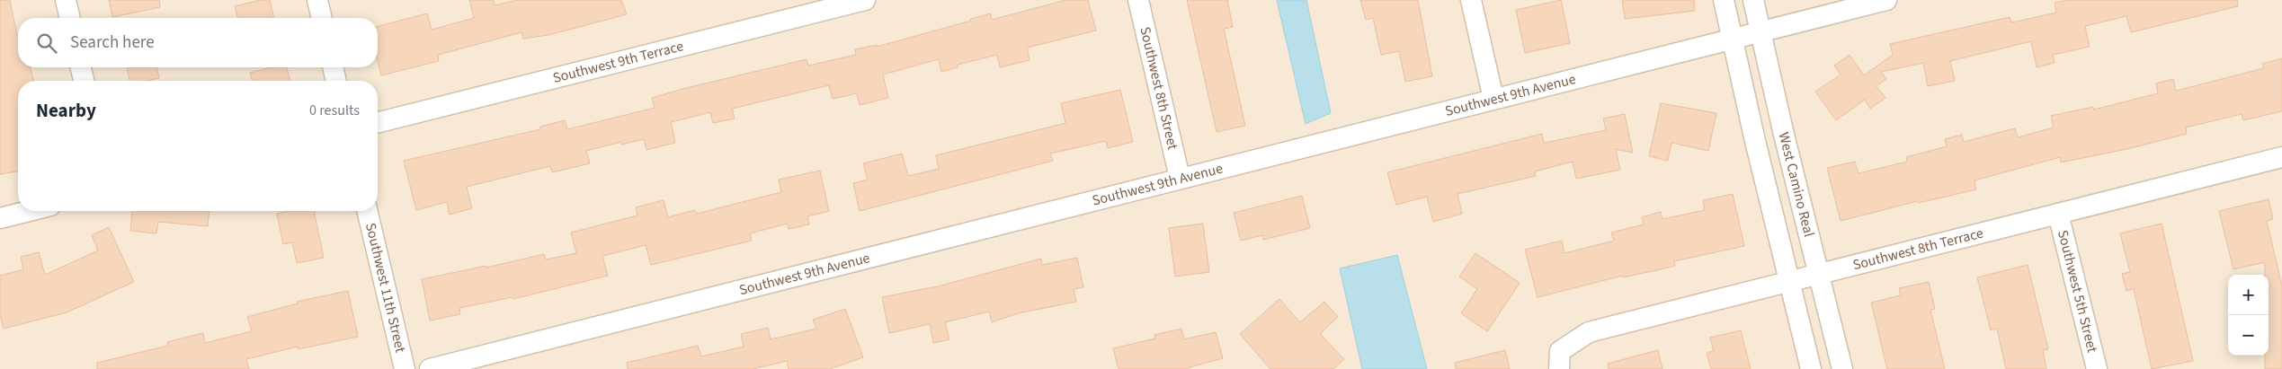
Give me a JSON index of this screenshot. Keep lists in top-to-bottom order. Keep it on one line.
{"streets":{"street":["Southwest 9th Terrace","Southwest 8th Street","Southwest 9th Avenue","West Camino Real","Southwest 8th Terrace","Southwest 11th Street","Southwest 5th Street"]},"crossings":[["Southwest 8th Street","Southwest 9th Avenue"],["Southwest 9th Avenue","West Camino Real"],["West Camino Real","Southwest 8th Terrace"],["Southwest 8th Terrace","Southwest 5th Street"]],"page":{"search":"Search here","heading":["Nearby","0 results"],"map_buttons":["+","−"]}}
